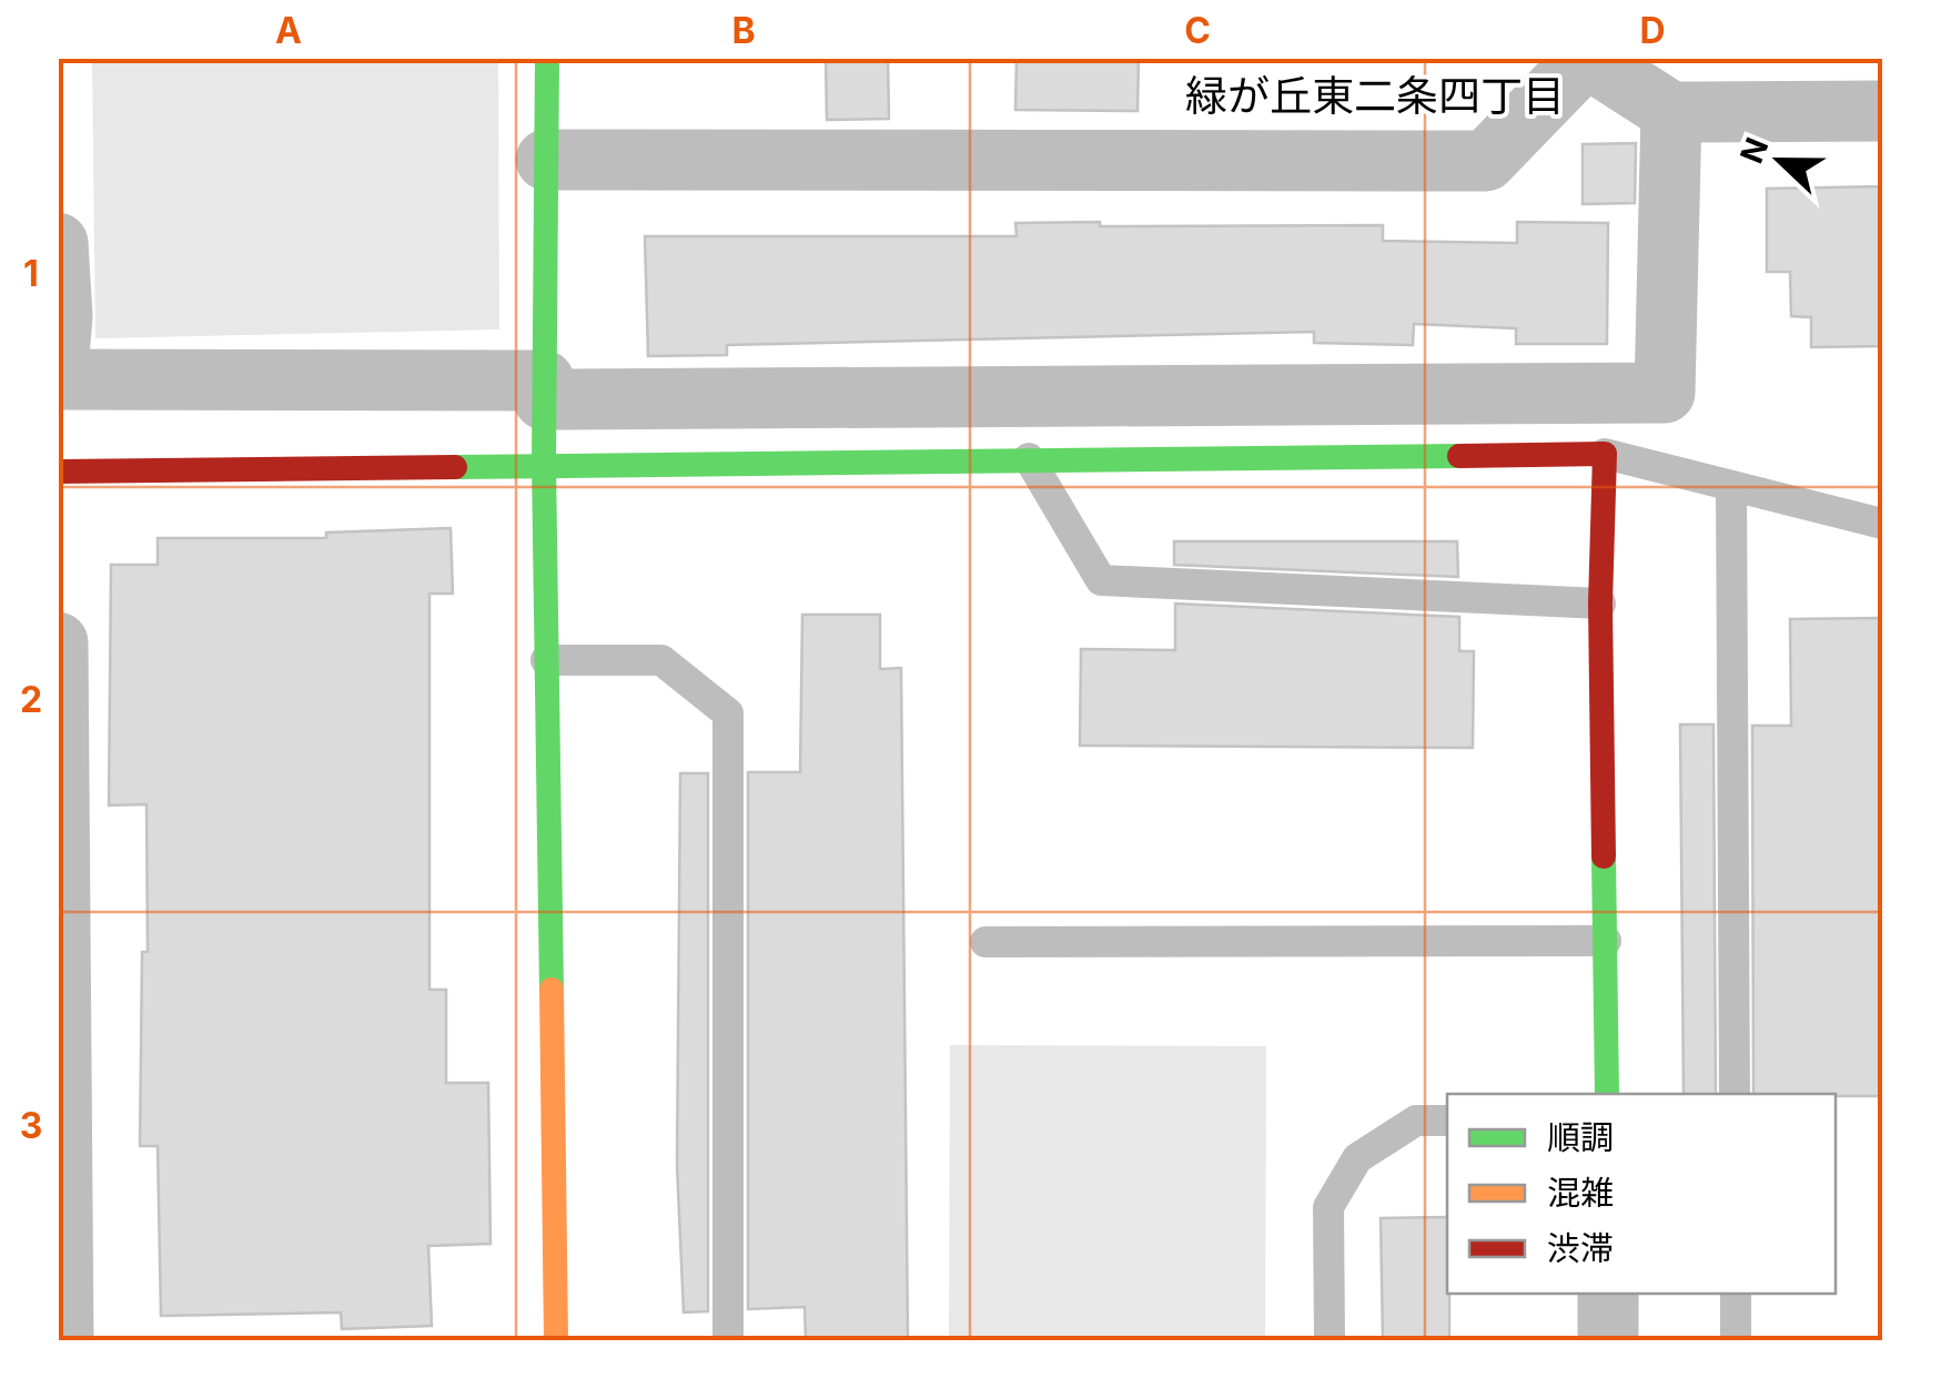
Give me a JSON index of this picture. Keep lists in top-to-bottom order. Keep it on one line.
{"districts":["緑が丘東二条四丁目"],"legend":["順調","混雑","渋滞"],"north":"left","grid":{"columns":["A","B","C","D"],"rows":["1","2","3"]}}
